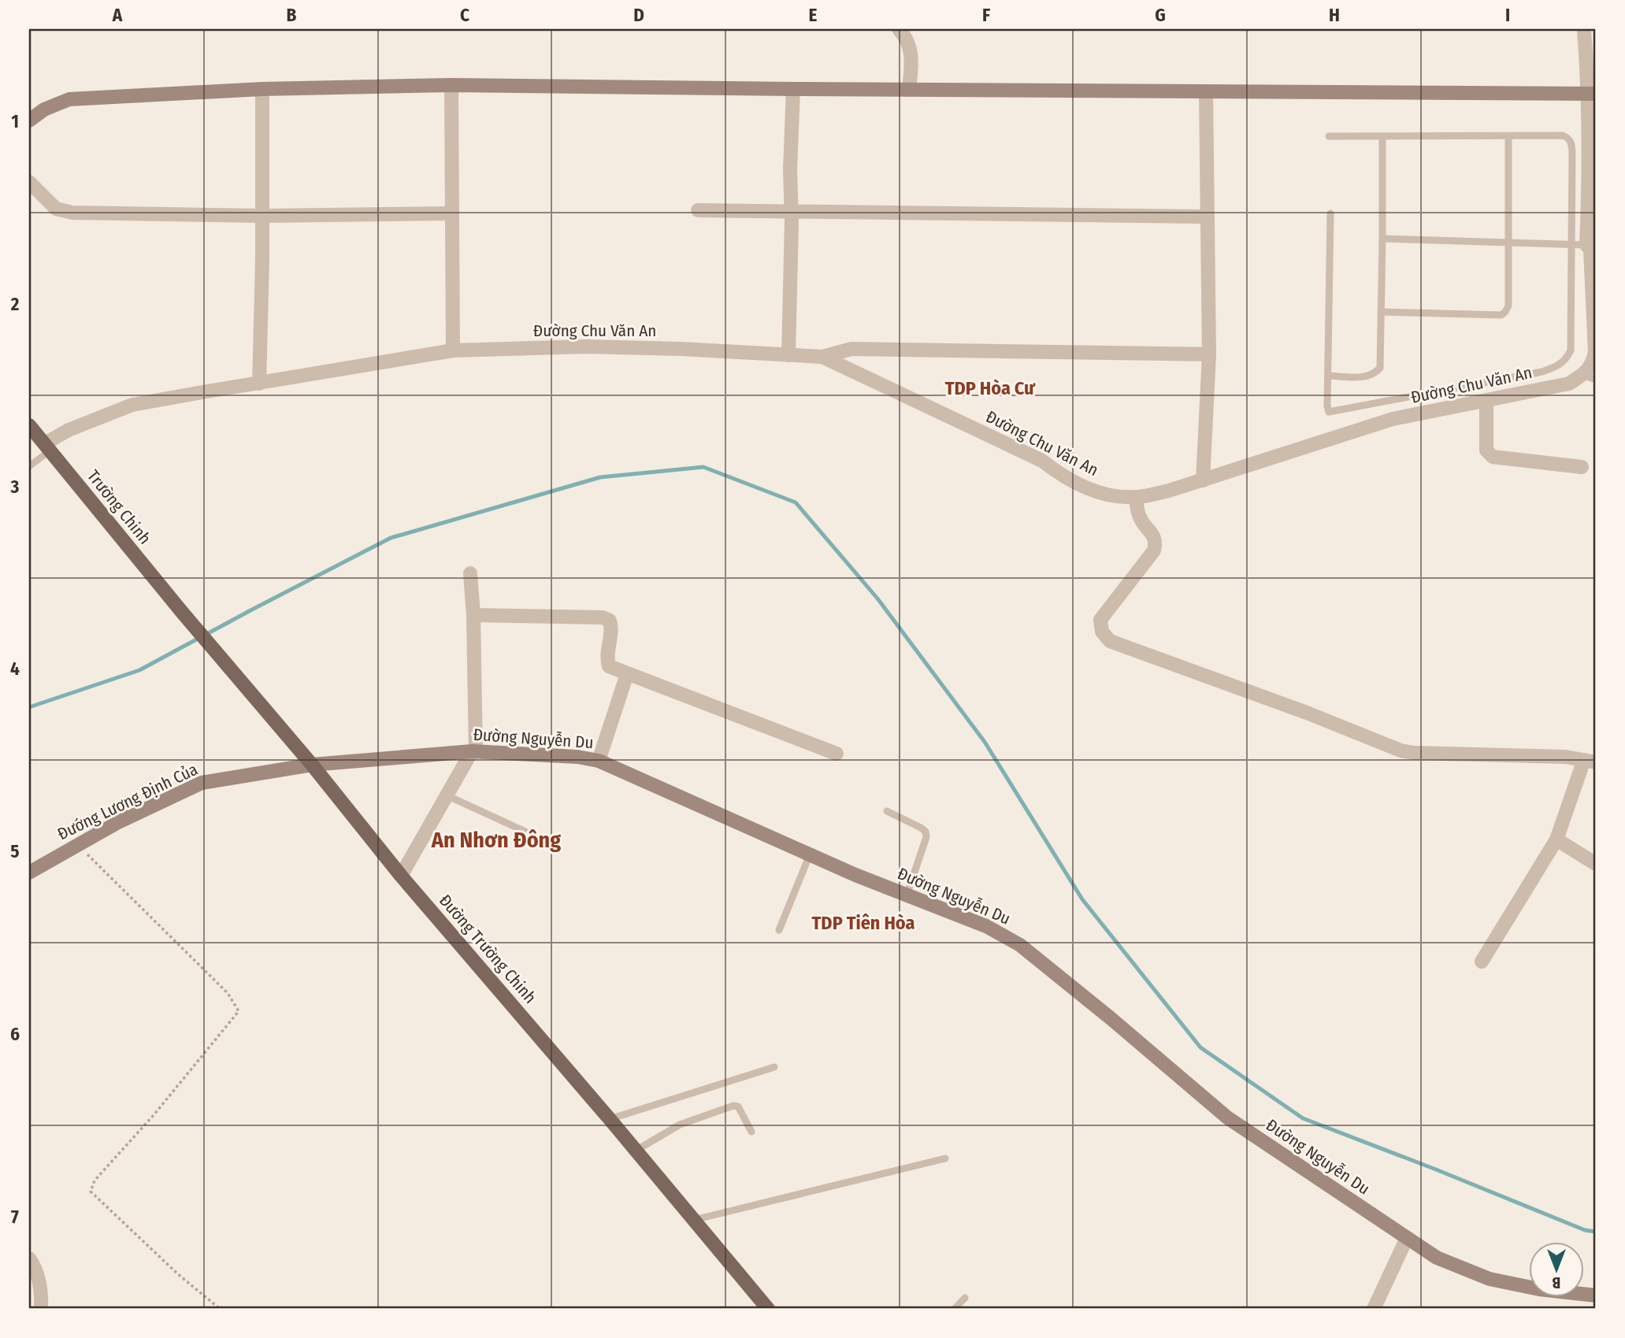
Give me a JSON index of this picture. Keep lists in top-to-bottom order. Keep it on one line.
{"streets":{"main road":["Trường Chinh","Đường Trường Chinh"],"street":["Đường Chu Văn An","Đường Nguyễn Du","Đướng Lương Định Của"]},"crossings":[["Đường Chu Văn An","Trường Chinh"],["Trường Chinh","Đường Trường Chinh"],["Đường Nguyễn Du","Đướng Lương Định Của"],["Đường Nguyễn Du","Đường Trường Chinh"],["Đướng Lương Định Của","Đường Trường Chinh"]],"districts":["TDP Hòa Cư","An Nhơn Đông","TDP Tiên Hòa"],"north":"bottom","grid":{"columns":["A","B","C","D","E","F","G","H","I"],"rows":["1","2","3","4","5","6","7"]}}
